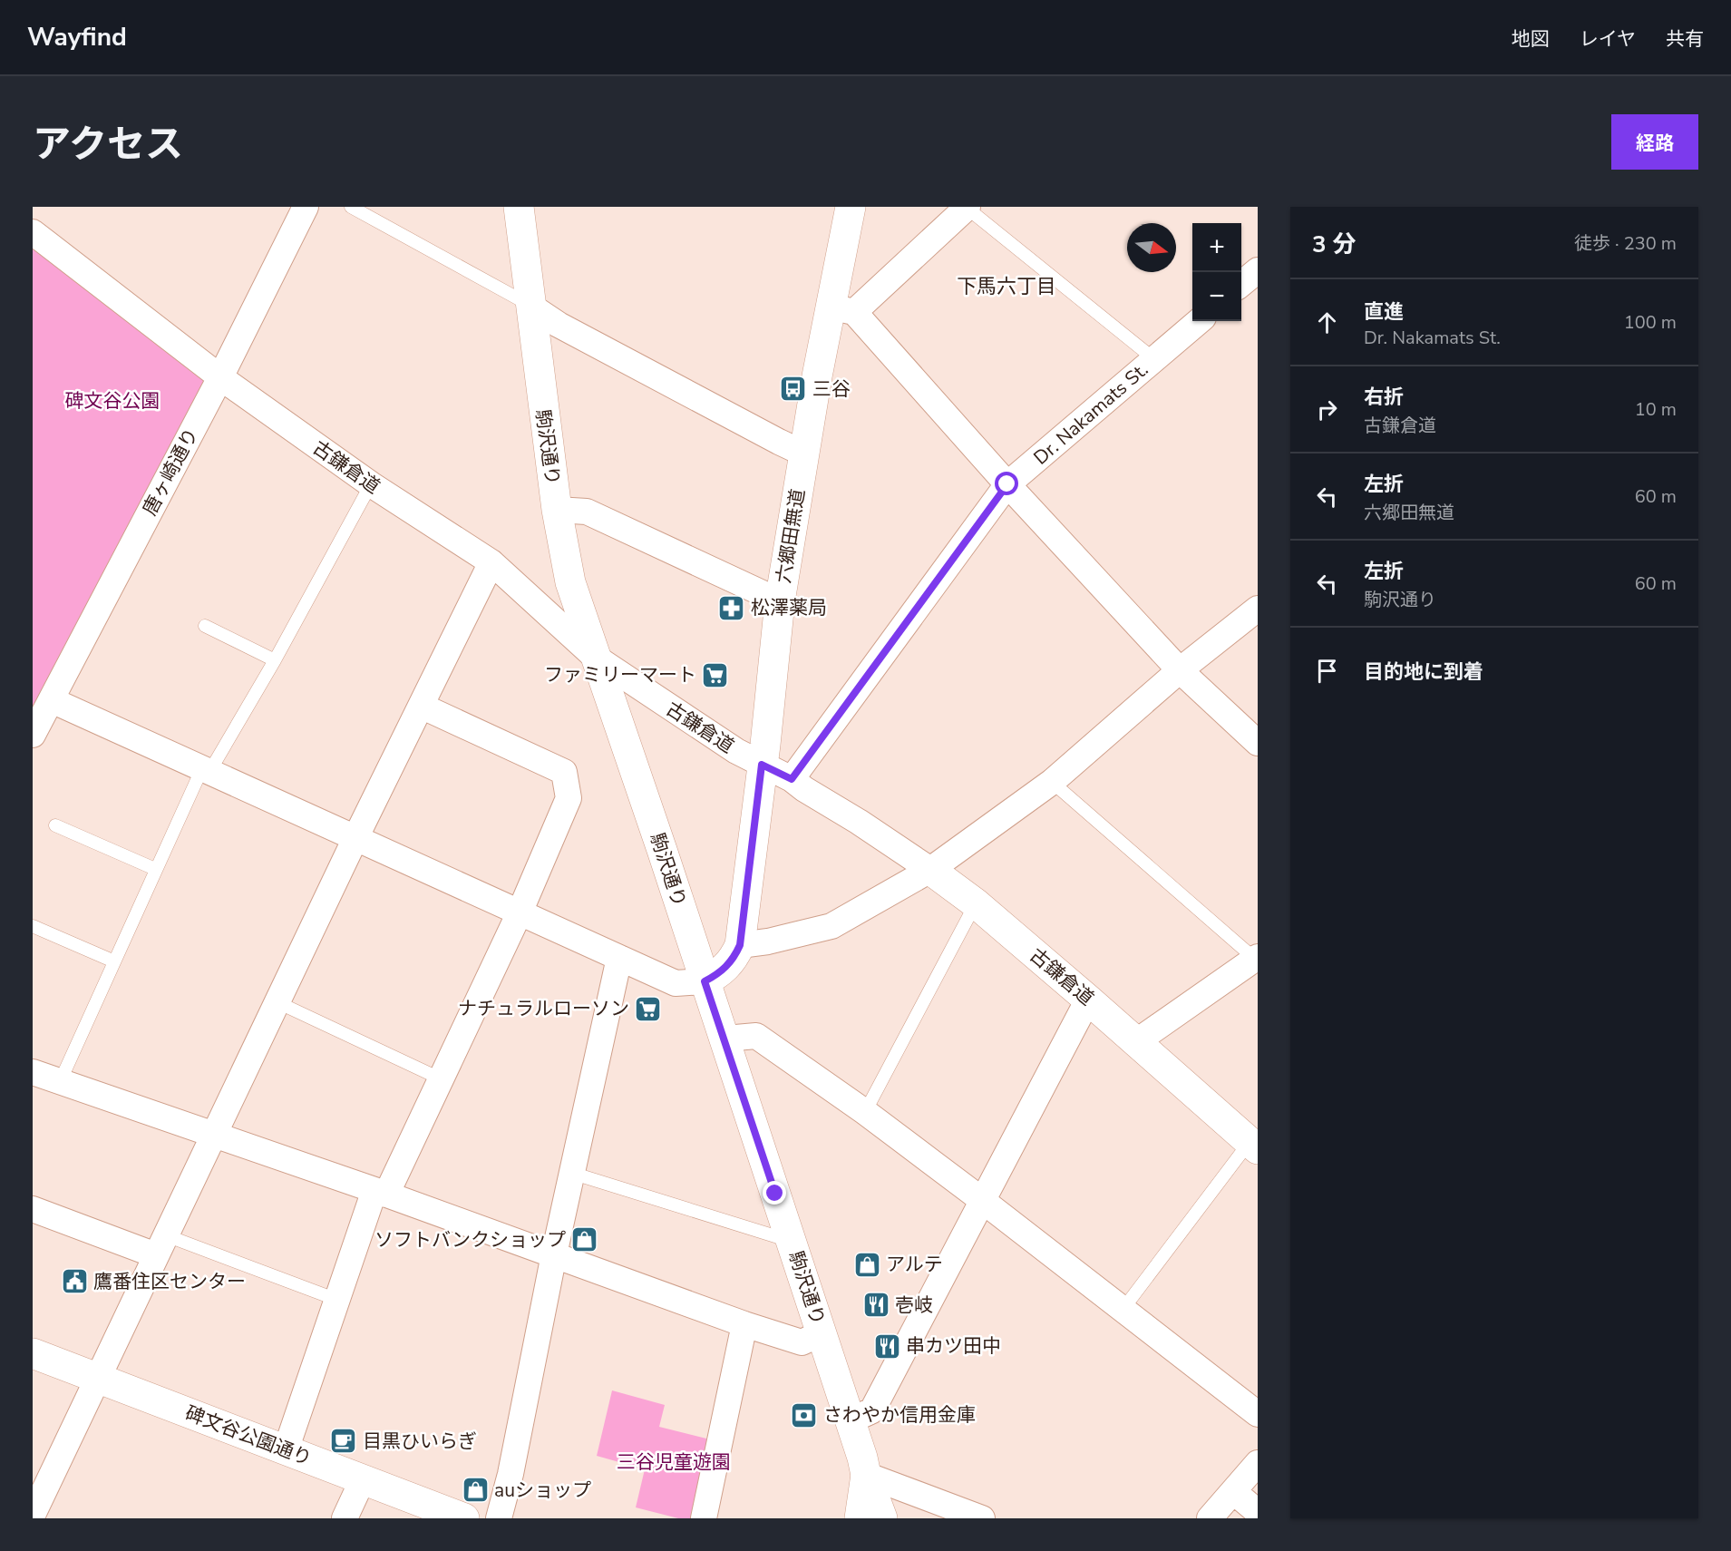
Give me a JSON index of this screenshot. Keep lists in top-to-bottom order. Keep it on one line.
{"streets":{"street":["Dr. Nakamats St.","駒沢通り","古鎌倉道","唐ヶ崎通り","六郷田無道","碑文谷公園通り"]},"crossings":[["Dr. Nakamats St.","古鎌倉道"],["駒沢通り","古鎌倉道"],["駒沢通り","六郷田無道"],["古鎌倉道","唐ヶ崎通り"],["古鎌倉道","六郷田無道"]],"districts":["下馬六丁目"],"parks":["碑文谷公園","三谷児童遊園"],"places":{"bus stop":["三谷"],"pharmacy":["松澤薬局"],"supermarket":["ファミリーマート","ナチュラルローソン"],"shop":["ソフトバンクショップ","アルテ","auショップ"],"public building":["鷹番住区センター"],"restaurant":["壱岐","串カツ田中"],"bank":["さわやか信用金庫"],"cafe":["目黒ひいらぎ"]},"north":"right","page":{"header":"Wayfind","nav":["地図","レイヤ","共有"],"title":"アクセス","buttons":"経路","heading":["3 分","徒歩 · 230 m"],"map_buttons":["+","−"],"list":[["直進","Dr. Nakamats St.","100 m"],["右折","古鎌倉道","10 m"],["左折","六郷田無道","60 m"],["左折","駒沢通り","60 m"],"目的地に到着"]}}
